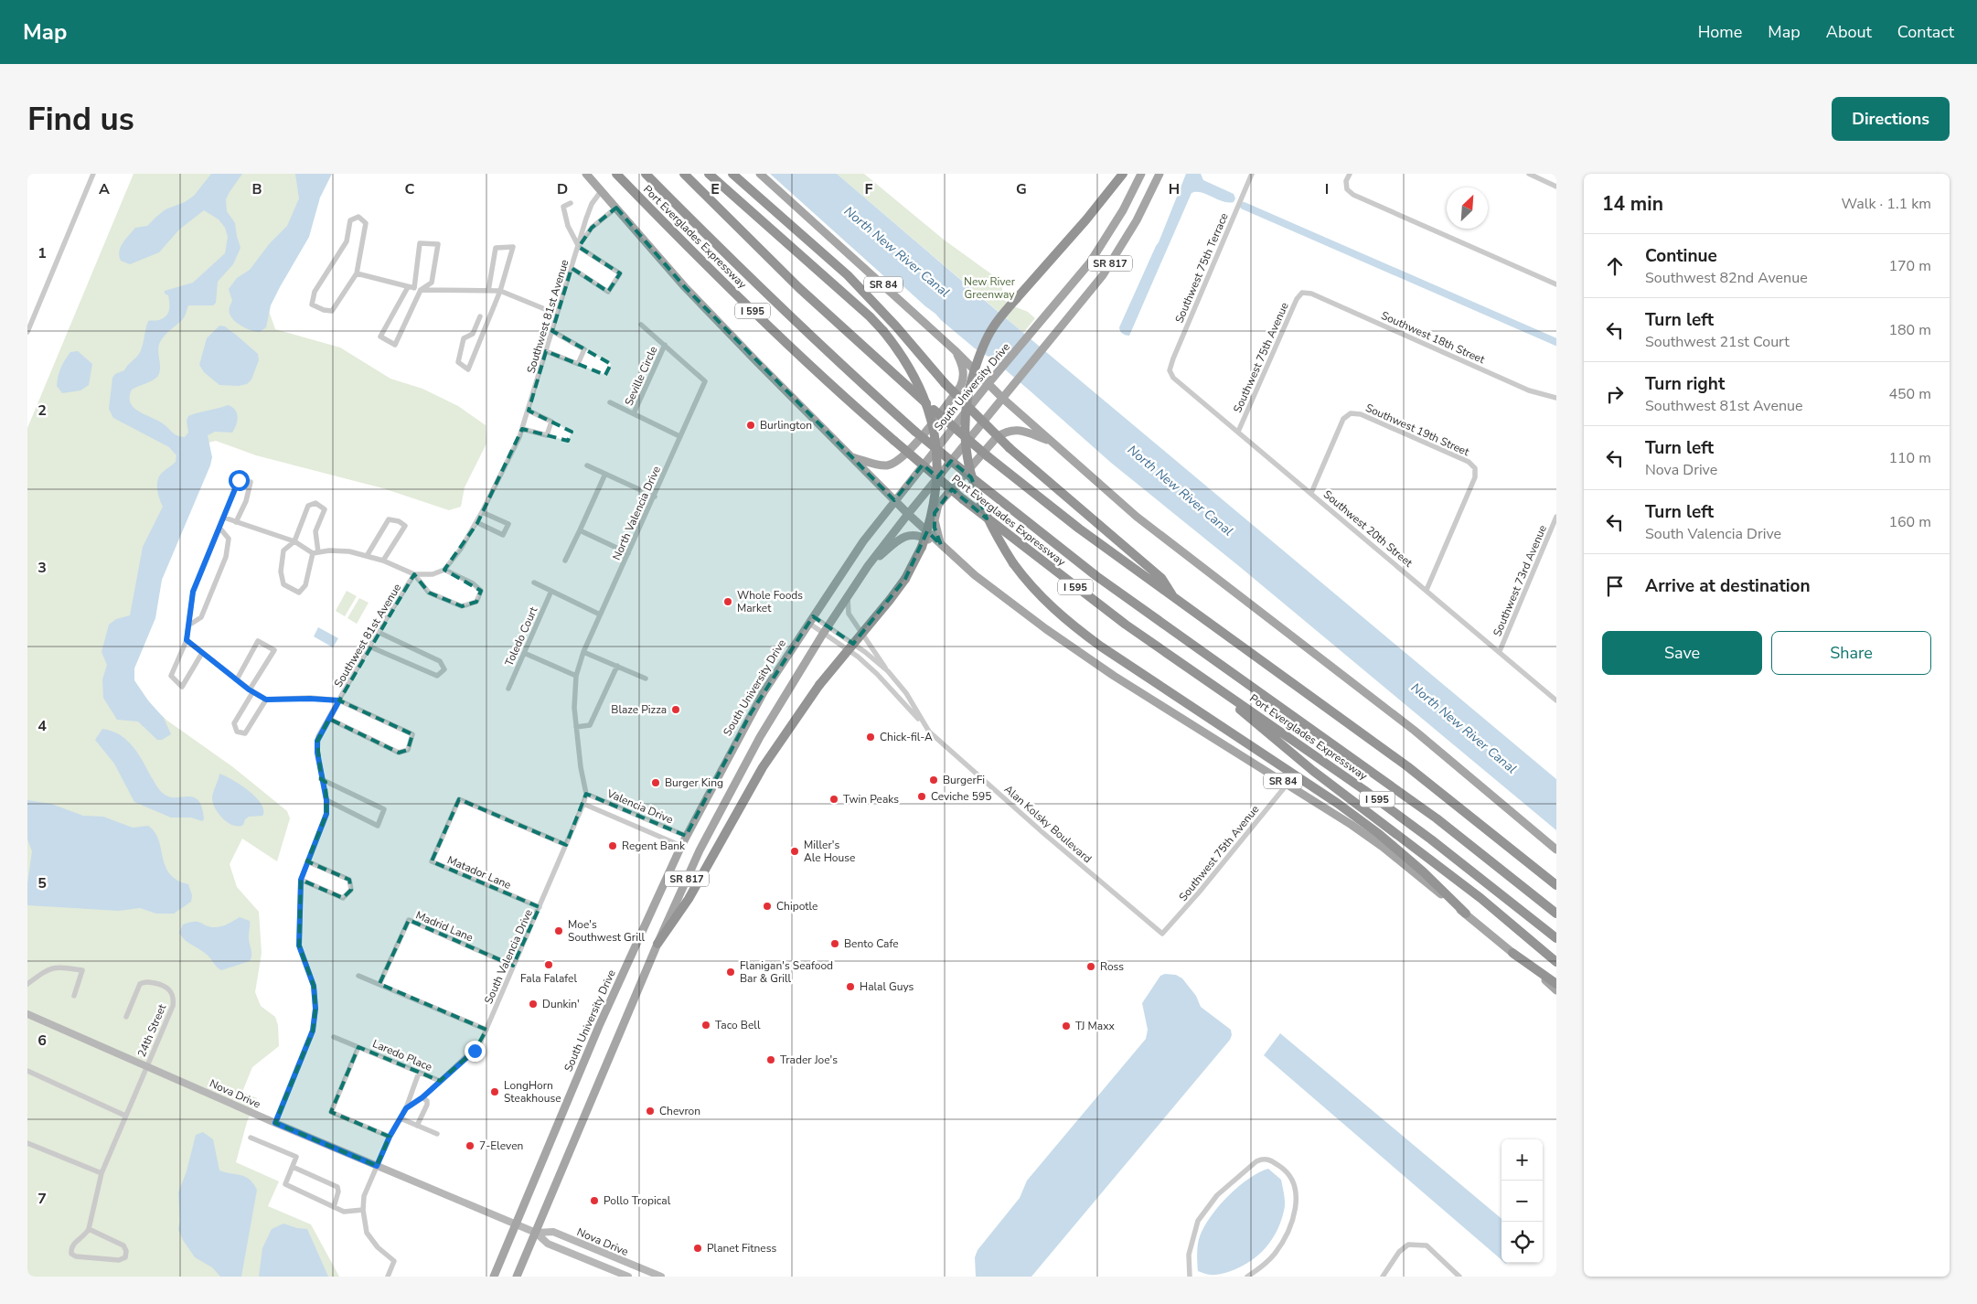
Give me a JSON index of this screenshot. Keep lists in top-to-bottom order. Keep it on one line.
{"streets":{"highway":["Port Everglades Expressway","I 595"],"main road":["SR 817","SR 84","South University Drive"],"street":["Southwest 75th Terrace","Southwest 81st Avenue","Southwest 18th Street","Southwest 75th Avenue","Seville Circle","Southwest 19th Street","North Valencia Drive","Southwest 20th Street","Southwest 73rd Avenue","Toledo Court","Valencia Drive","Alan Kolsky Boulevard","Matador Lane","Madrid Lane","South Valencia Drive","24th Street","Laredo Place","Nova Drive"]},"crossings":[["SR 817","SR 84"],["SR 817","Alan Kolsky Boulevard"],["SR 817","Nova Drive"],["Southwest 75th Terrace","Southwest 20th Street"],["SR 84","Southwest 81st Avenue"],["SR 84","Southwest 75th Avenue"],["SR 84","South University Drive"],["Southwest 81st Avenue","Nova Drive"],["Southwest 18th Street","Southwest 75th Avenue"],["Southwest 75th Avenue","Southwest 20th Street"],["Southwest 75th Avenue","Alan Kolsky Boulevard"],["Seville Circle","North Valencia Drive"],["South University Drive","Valencia Drive"],["South University Drive","Alan Kolsky Boulevard"],["South University Drive","Nova Drive"],["Southwest 19th Street","Southwest 20th Street"],["North Valencia Drive","Valencia Drive"],["North Valencia Drive","South Valencia Drive"],["Southwest 20th Street","Southwest 73rd Avenue"],["Valencia Drive","South Valencia Drive"],["Matador Lane","South Valencia Drive"],["Madrid Lane","South Valencia Drive"],["South Valencia Drive","Laredo Place"],["South Valencia Drive","Nova Drive"],["24th Street","Nova Drive"]],"water":["North New River Canal"],"parks":["New River Greenway"],"places":["Burlington","Whole Foods Market","Blaze Pizza","Chick-fil-A","BurgerFi","Burger King","Ceviche 595","Twin Peaks","Regent Bank","Miller's Ale House","Chipotle","Moe's Southwest Grill","Bento Cafe","Fala Falafel","Ross","Flanigan's Seafood Bar & Grill","Halal Guys","Dunkin'","Taco Bell","TJ Maxx","Trader Joe's","LongHorn Steakhouse","Chevron","7-Eleven","Pollo Tropical","Planet Fitness"],"north":"top right","page":{"header":"Map","nav":["Home","Map","About","Contact"],"buttons":["Directions",["Save","Share"]],"title":"Find us","heading":["14 min","Walk · 1.1 km"],"list":[["Continue","Southwest 82nd Avenue","170 m"],["Turn left","Southwest 21st Court","180 m"],["Turn right","Southwest 81st Avenue","450 m"],["Turn left","Nova Drive","110 m"],["Turn left","South Valencia Drive","160 m"],"Arrive at destination"],"map_buttons":["+","−"]},"grid":{"columns":["A","B","C","D","E","F","G","H","I"],"rows":["1","2","3","4","5","6","7"]}}
